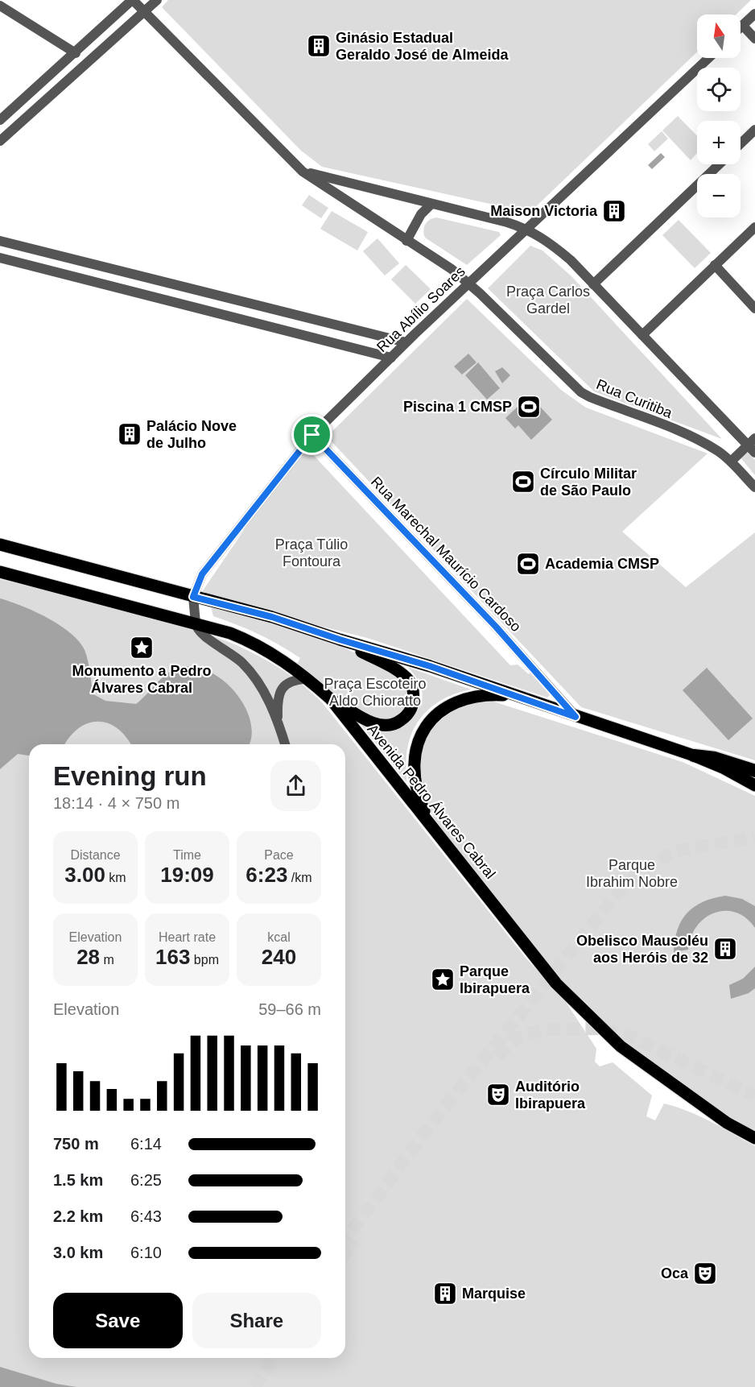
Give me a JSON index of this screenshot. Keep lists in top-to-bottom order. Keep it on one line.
{"streets":{"main road":["Avenida Pedro Álvares Cabral"],"street":["Rua Abílio Soares","Rua Curitiba","Rua Marechal Maurício Cardoso"]},"crossings":[["Rua Abílio Soares","Rua Curitiba"],["Rua Abílio Soares","Rua Marechal Maurício Cardoso"],["Rua Abílio Soares","Avenida Pedro Álvares Cabral"]],"parks":["Praça Carlos Gardel","Praça Túlio Fontoura","Praça Escoteiro Aldo Chioratto","Parque Ibrahim Nobre"],"places":{"building":["Ginásio Estadual Geraldo José de Almeida","Maison Victoria","Palácio Nove de Julho","Obelisco Mausoléu aos Heróis de 32","Marquise"],"sports":["Piscina 1 CMSP","Círculo Militar de São Paulo","Academia CMSP"],"place":["Monumento a Pedro Álvares Cabral","Parque Ibirapuera"],"theatre":["Auditório Ibirapuera","Oca"]},"north":"top","page":{"map_buttons":["+","−"],"heading":["Evening run","18:14 · 4 × 750 m"],"stats":[["Distance","3.00 km"],["Time","19:09"],["Pace","6:23 /km"],["Elevation","28 m"],["Heart rate","163 bpm"],["kcal","240"]],"chart":["Elevation","59–66 m"],"list":[{"name":"750 m","note":"6:14"},{"name":"1.5 km","note":"6:25"},{"name":"2.2 km","note":"6:43"},{"name":"3.0 km","note":"6:10"}],"buttons":["Save","Share"]}}
